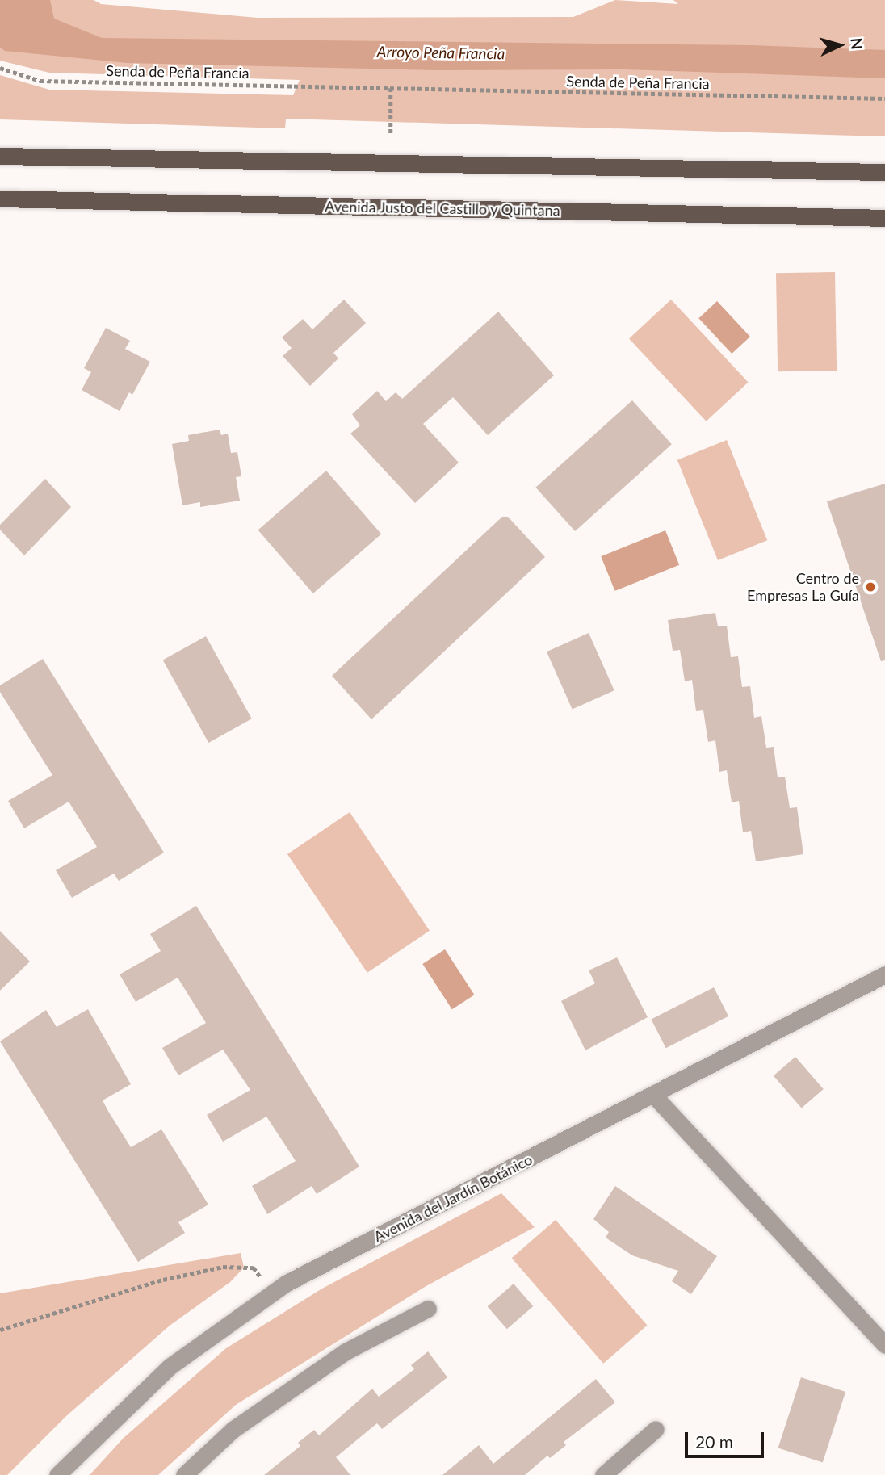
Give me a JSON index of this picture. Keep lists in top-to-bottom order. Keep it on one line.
{"streets":{"main road":["Avenida Justo del Castillo y Quintana"],"street":["Avenida del Jardín Botánico"],"path":["Senda de Peña Francia"]},"water":["Arroyo Peña Francia"],"places":["Centro de Empresas La Guía"],"scale_bar":"20 m","north":"right"}
